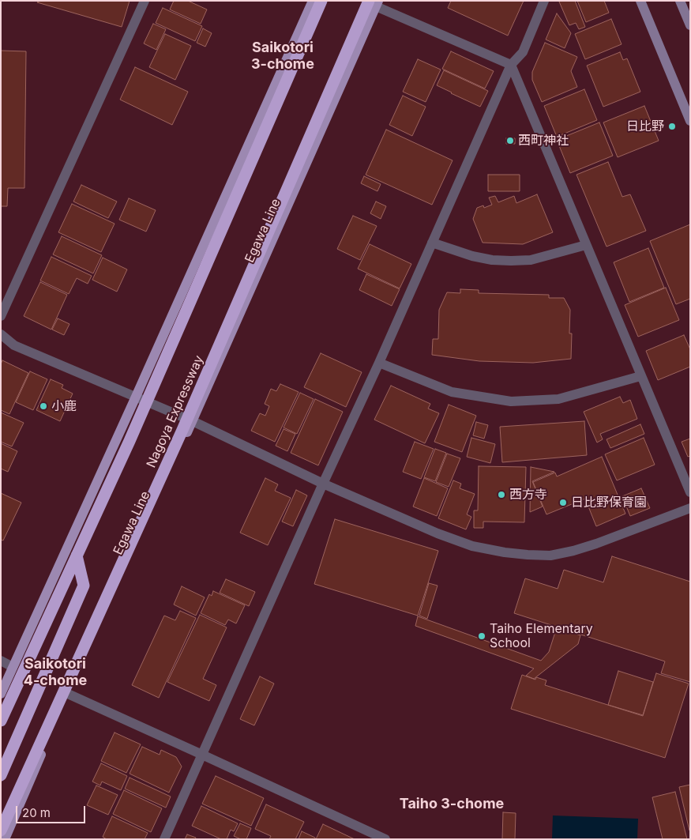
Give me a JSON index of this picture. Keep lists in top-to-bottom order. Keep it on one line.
{"streets":{"highway":["Nagoya Expressway"],"main road":["Egawa Line"]},"crossings":[["Egawa Line","Nagoya Expressway"]],"districts":["Saikotori 3-chome","Saikotori 4-chome","Taiho 3-chome"],"places":["日比野","西町神社","小鹿","西方寺","日比野保育園","Taiho Elementary School"],"scale_bar":"20 m"}
